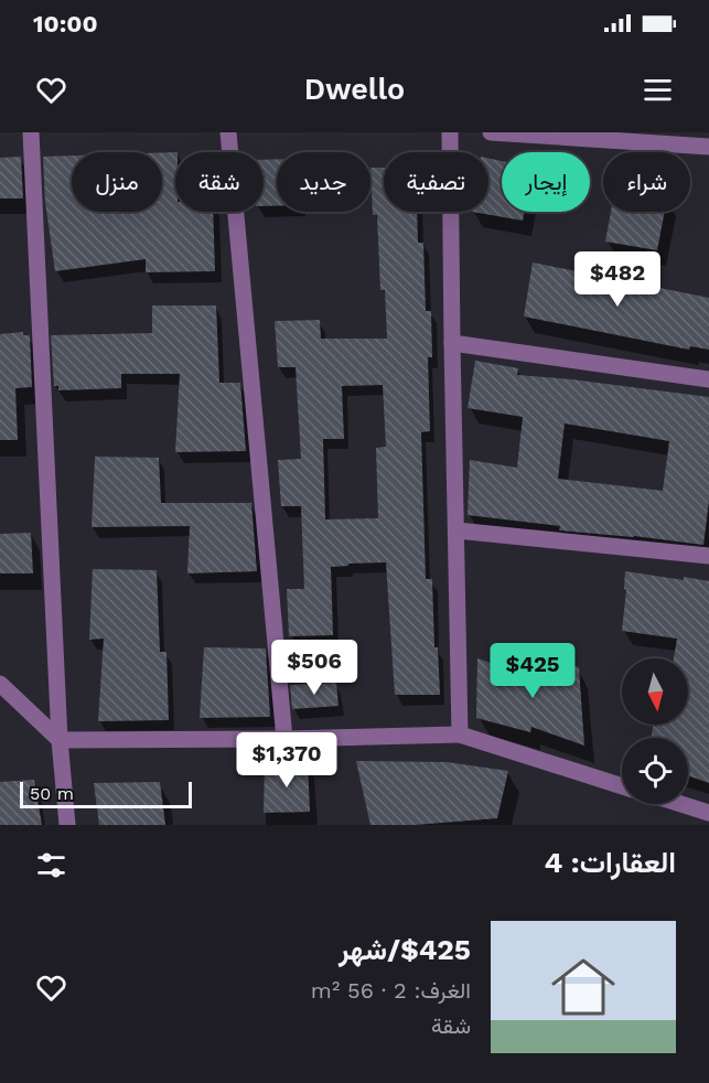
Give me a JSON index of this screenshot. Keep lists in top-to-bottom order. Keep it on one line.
{"scale_bar":"50 m","north":"bottom","page":{"status":"10:00","header":"Dwello","chip":["شراء","إيجار","تصفية","جديد","شقة","منزل"],"price":["$482","$506","$425","$1,370"],"scale":"50 m","heading":"العقارات: 4","list":[{"name":"$425/شهر","note":"الغرف: 2 · 56 m² · شقة"}]}}
